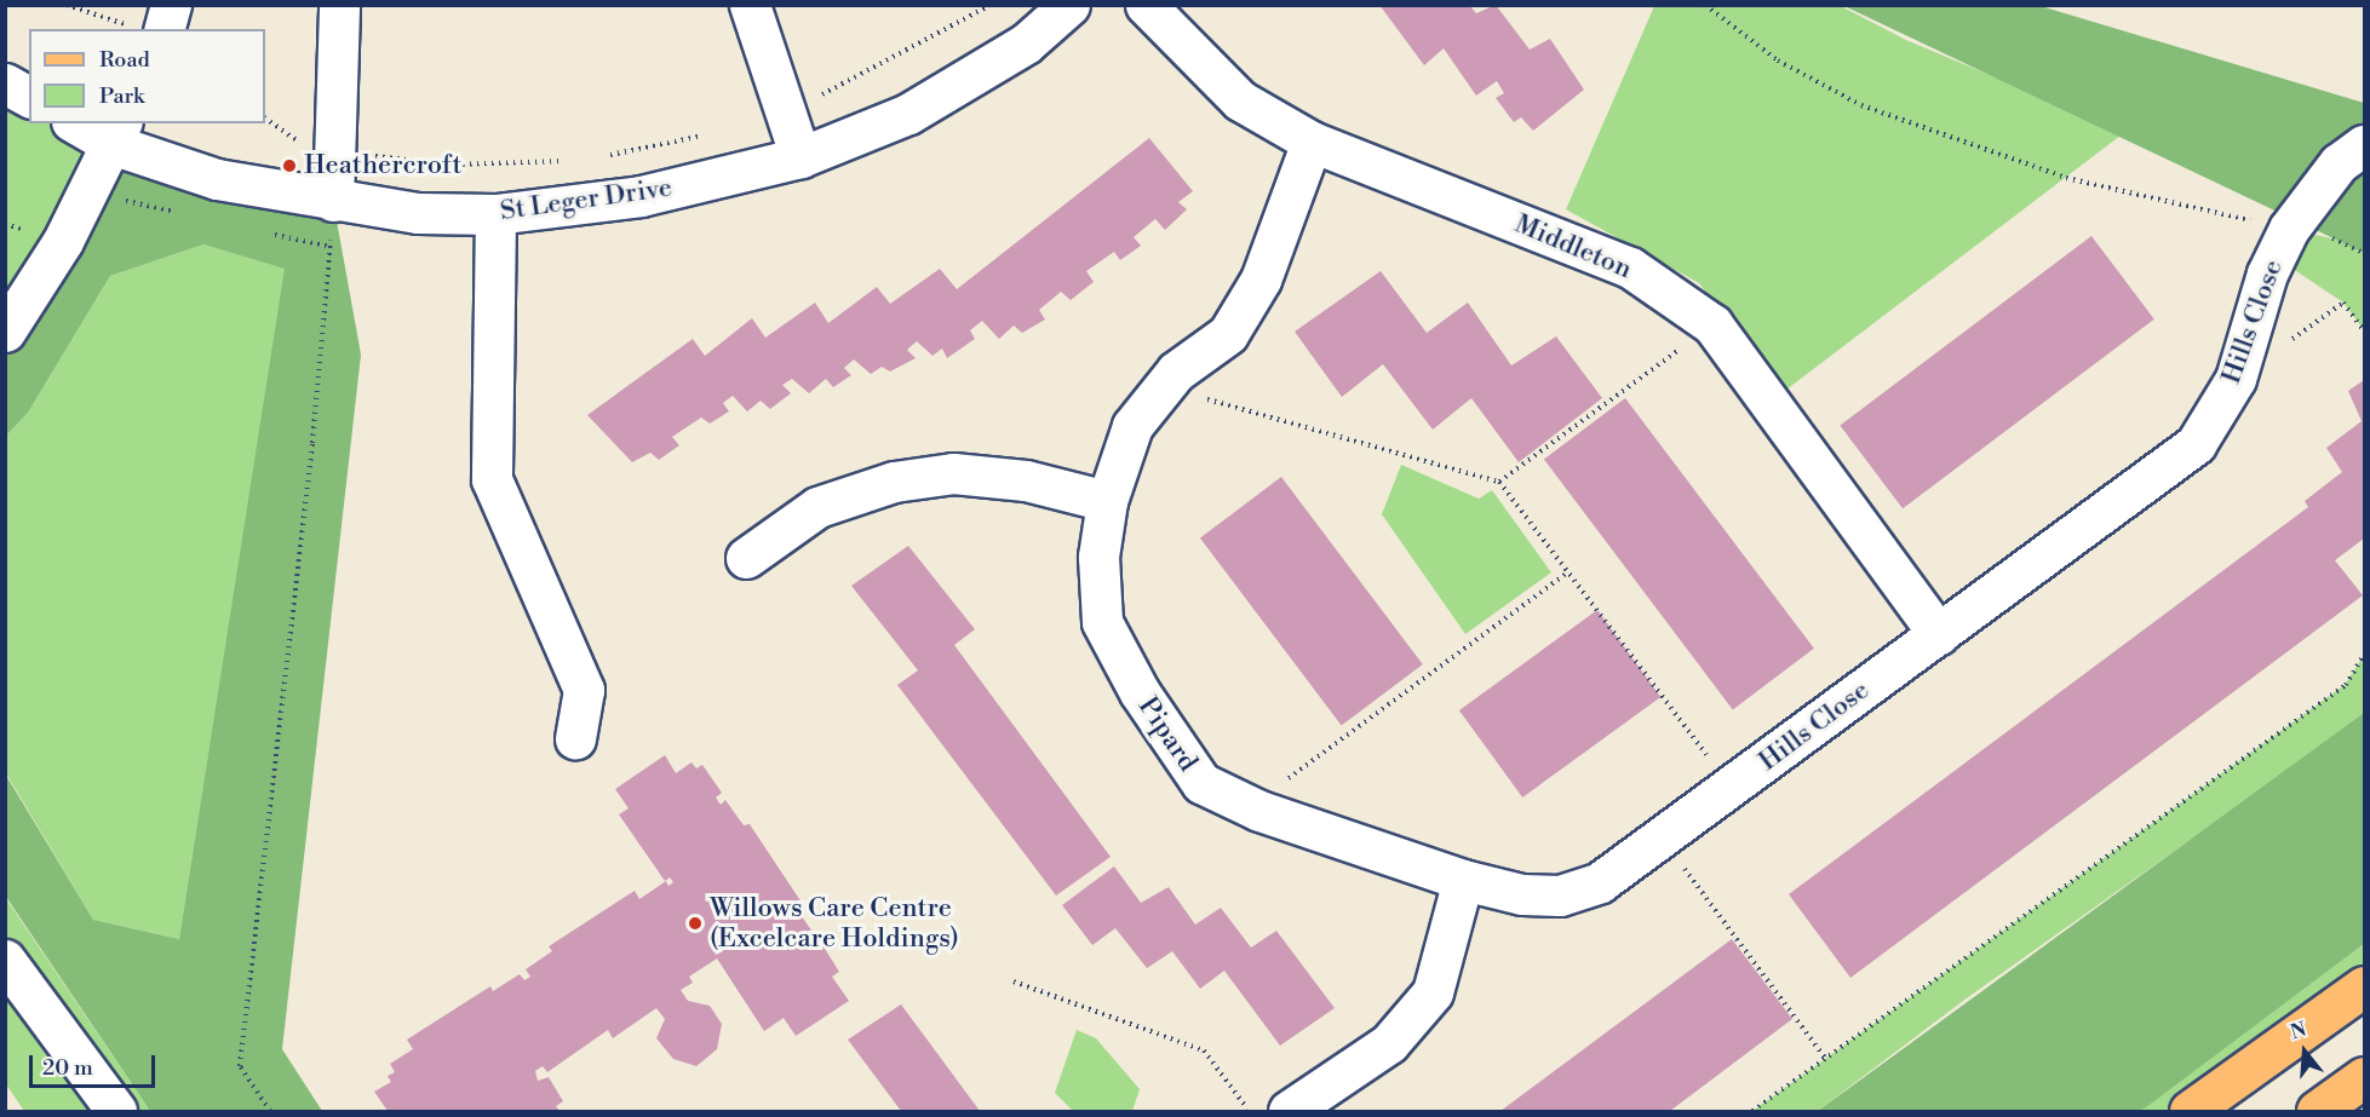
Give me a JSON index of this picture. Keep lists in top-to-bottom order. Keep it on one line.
{"streets":{"street":["St Leger Drive","Middleton","Hills Close","Pipard"]},"crossings":[["Middleton","Hills Close"],["Middleton","Pipard"],["Hills Close","Pipard"]],"places":["Heathercroft","Willows Care Centre (Excelcare Holdings)"],"legend":["Road","Park"],"scale_bar":"20 m","north":"top"}
